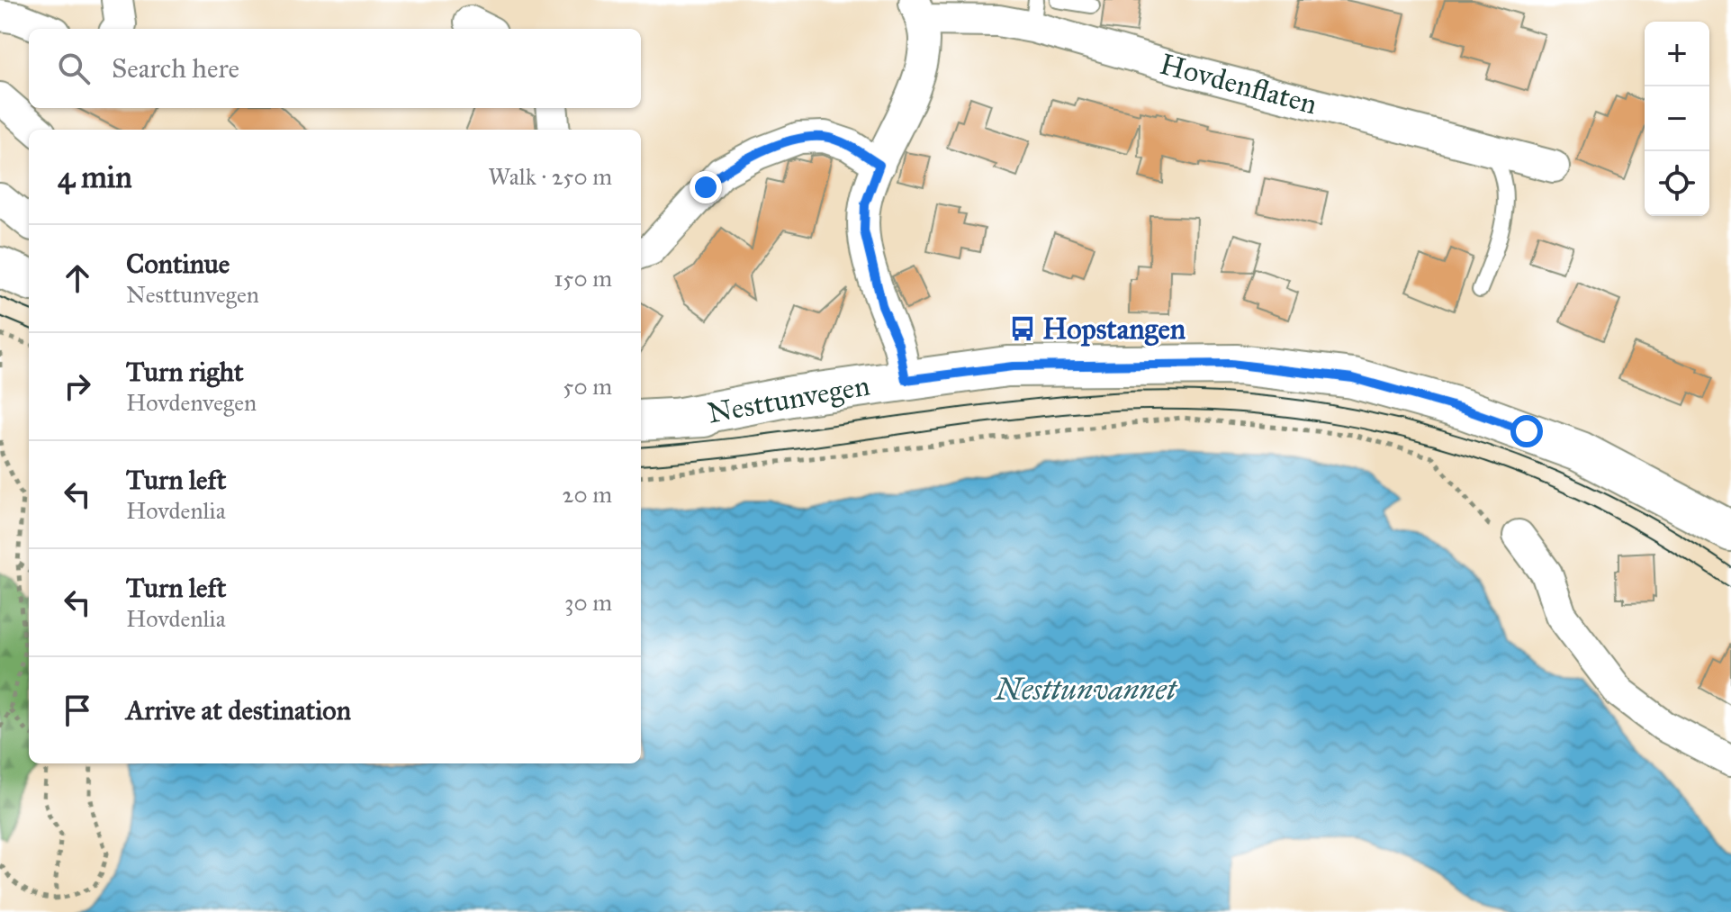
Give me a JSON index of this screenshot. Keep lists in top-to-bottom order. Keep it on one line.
{"streets":{"main road":["Nesttunvegen"],"street":["Hovdenflaten"]},"water":["Nesttunvannet"],"places":{"bus stop":["Hopstangen"]},"page":{"map_buttons":["+","−"],"search":"Search here","heading":["4 min","Walk · 250 m"],"list":[["Continue","Nesttunvegen","150 m"],["Turn right","Hovdenvegen","50 m"],["Turn left","Hovdenlia","20 m"],["Turn left","Hovdenlia","30 m"],"Arrive at destination"]}}
